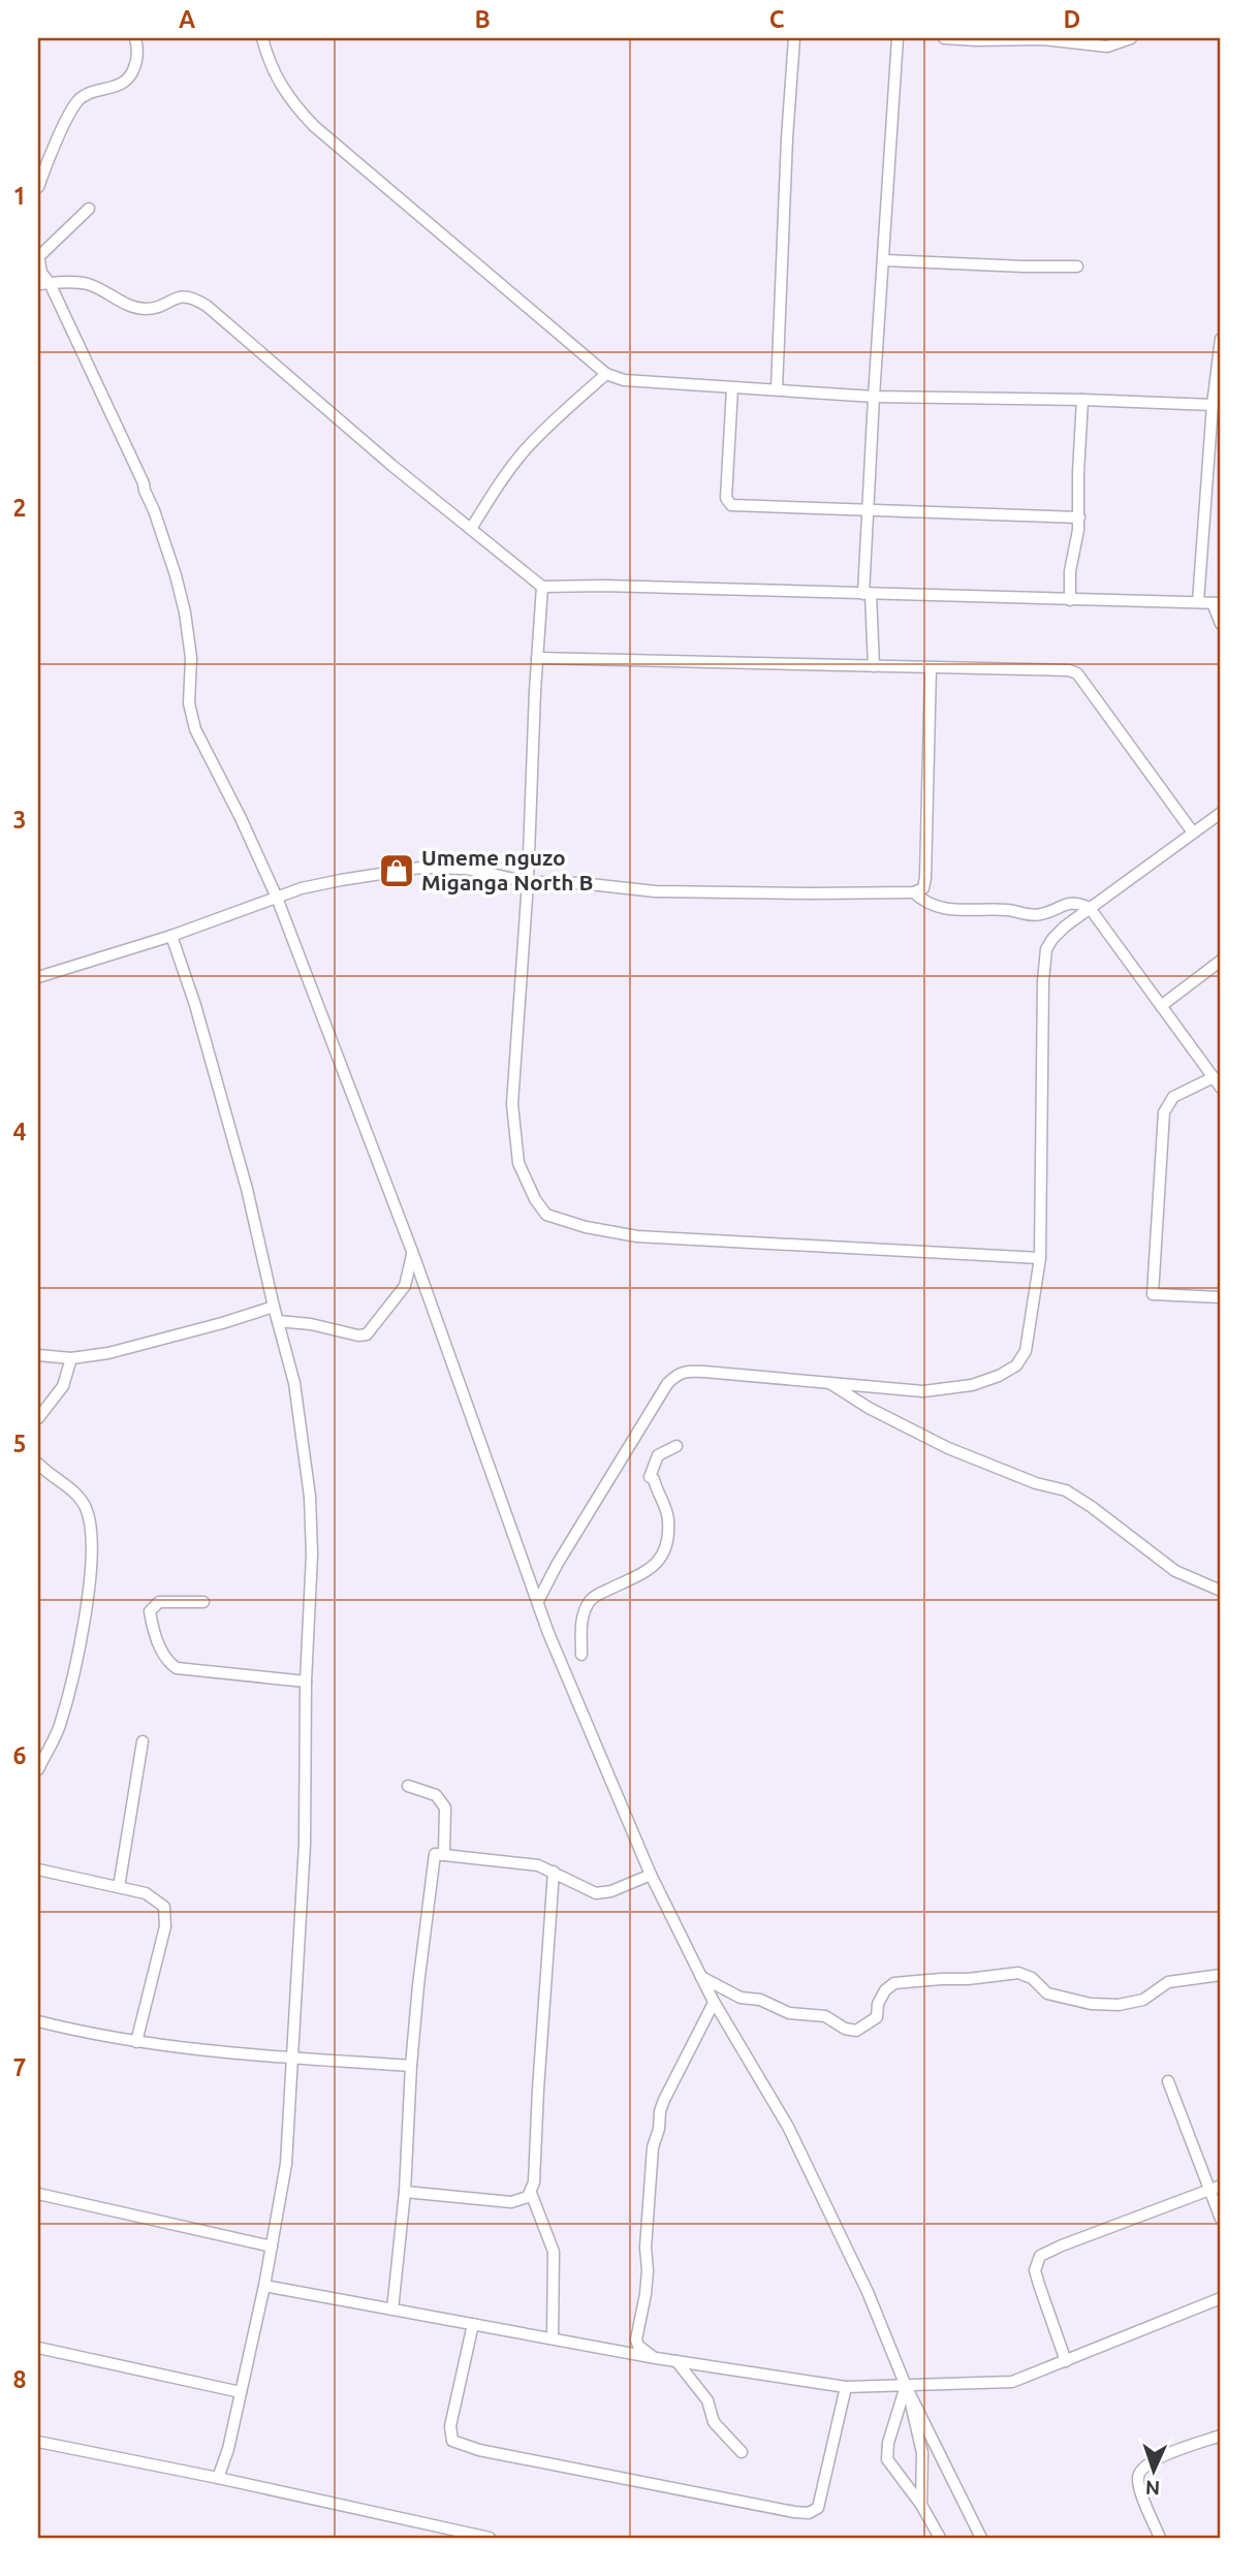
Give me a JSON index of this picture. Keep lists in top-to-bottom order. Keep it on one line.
{"places":{"shop":["Umeme nguzo Miganga North B"]},"north":"bottom","grid":{"columns":["A","B","C","D"],"rows":["1","2","3","4","5","6","7","8"]}}
